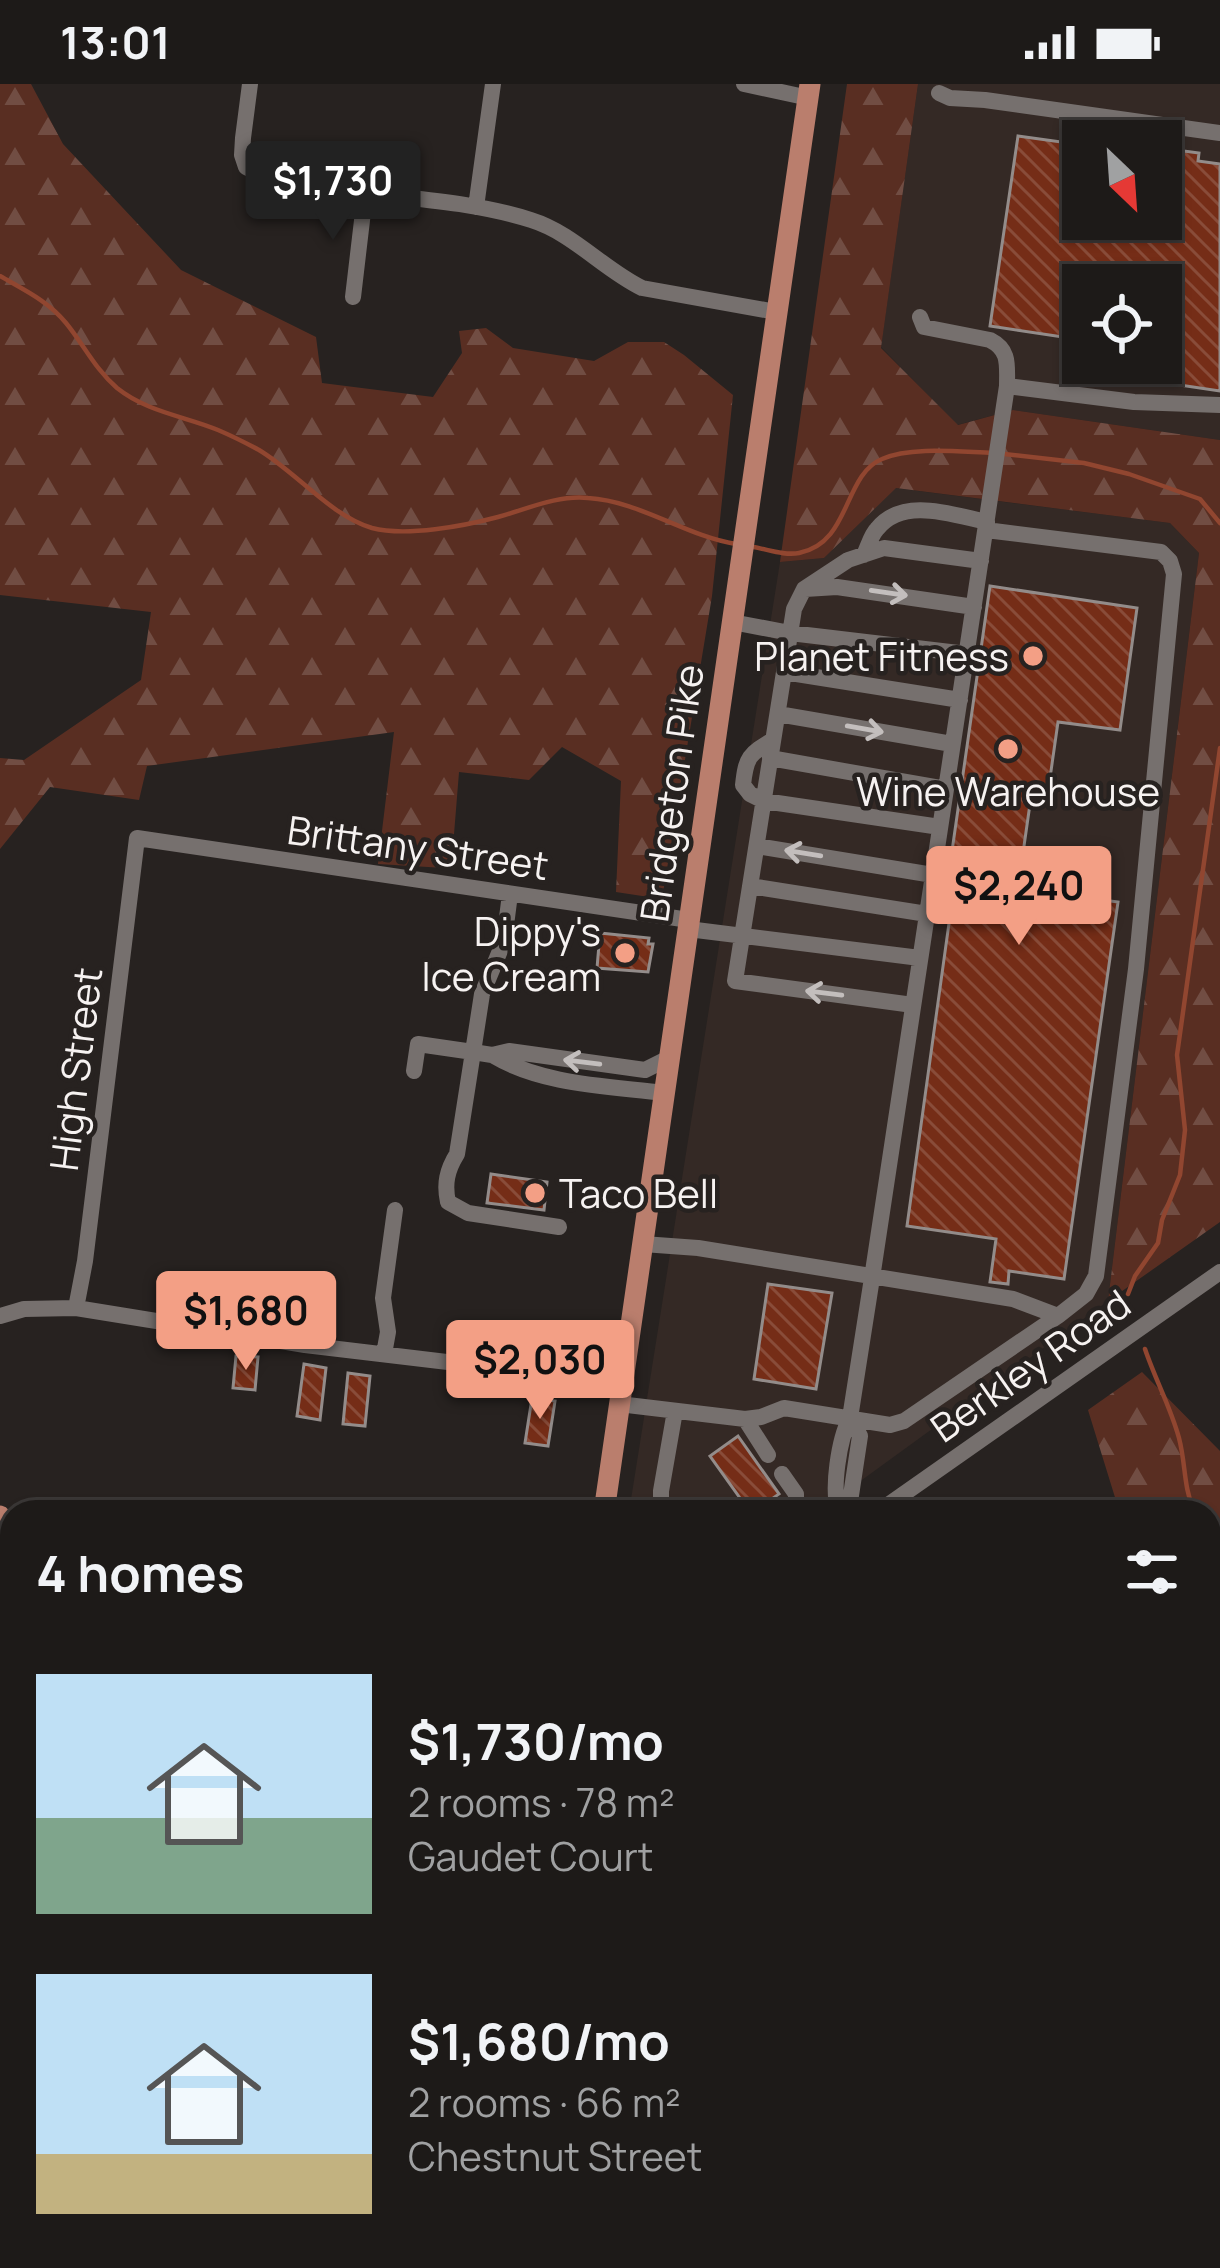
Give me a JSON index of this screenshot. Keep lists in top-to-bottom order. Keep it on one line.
{"streets":{"main road":["Bridgeton Pike"],"street":["Brittany Street","High Street","Berkley Road"]},"crossings":[["Bridgeton Pike","Brittany Street"],["Brittany Street","High Street"]],"places":["Planet Fitness","Wine Warehouse","Dippy's Ice Cream","Taco Bell"],"north":"bottom right","page":{"status":"13:01","price":["$1,730","$2,240","$1,680","$2,030"],"heading":"4 homes","list":[{"name":"$1,730/mo","note":"2 rooms · 78 m² · Gaudet Court"},{"name":"$1,680/mo","note":"2 rooms · 66 m² · Chestnut Street"}]}}
